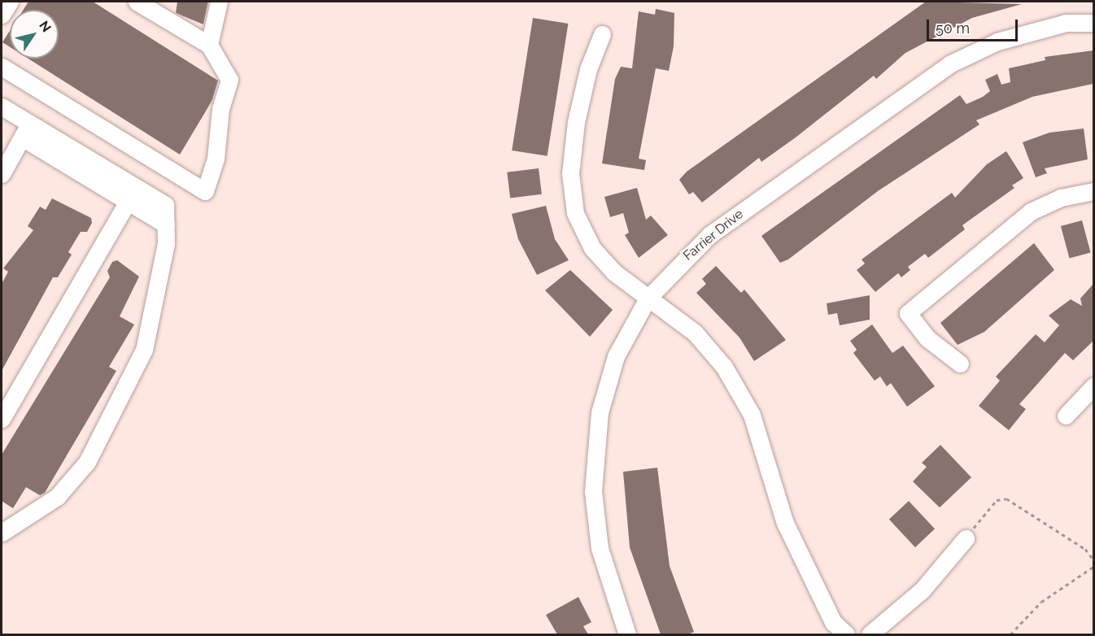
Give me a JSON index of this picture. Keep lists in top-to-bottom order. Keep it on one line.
{"streets":{"street":["Farrier Drive"]},"scale_bar":"50 m","north":"top right"}
